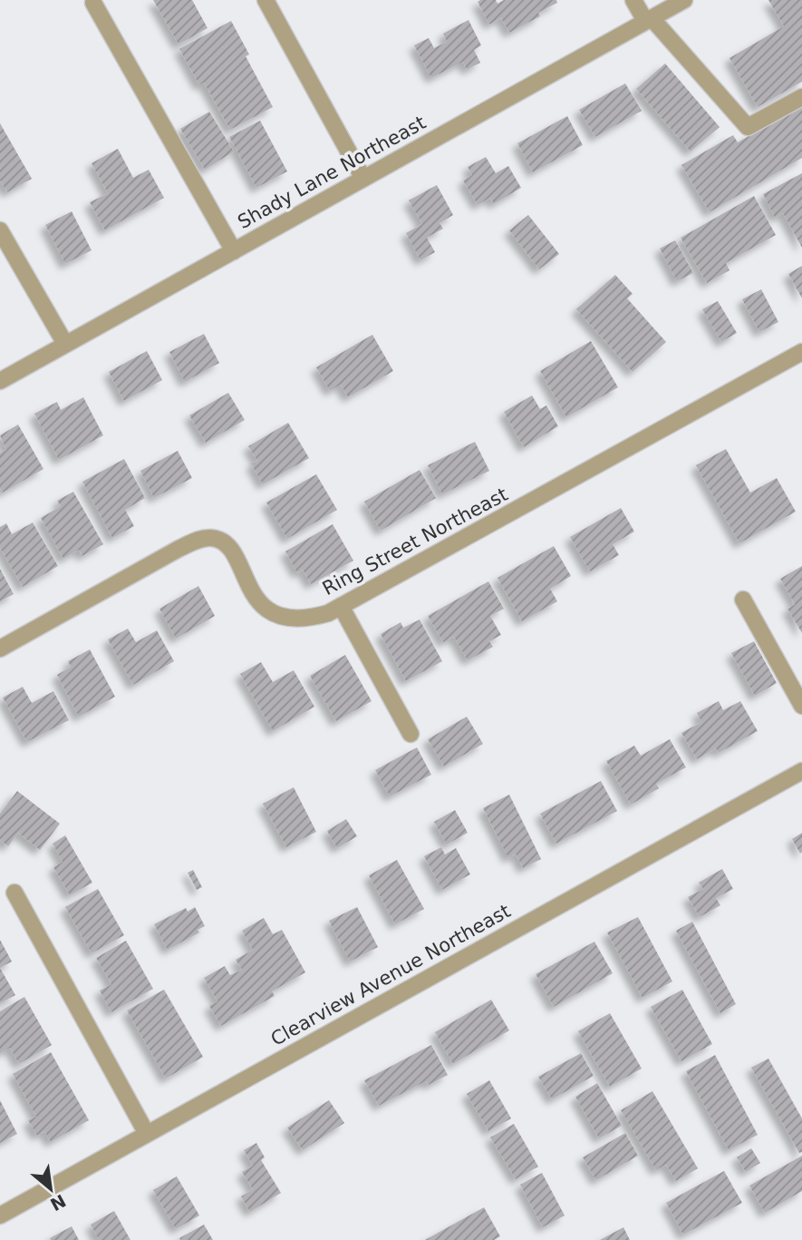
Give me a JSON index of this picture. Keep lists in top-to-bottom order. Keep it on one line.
{"streets":{"street":["Shady Lane Northeast","Ring Street Northeast","Clearview Avenue Northeast"]},"north":"bottom right"}
